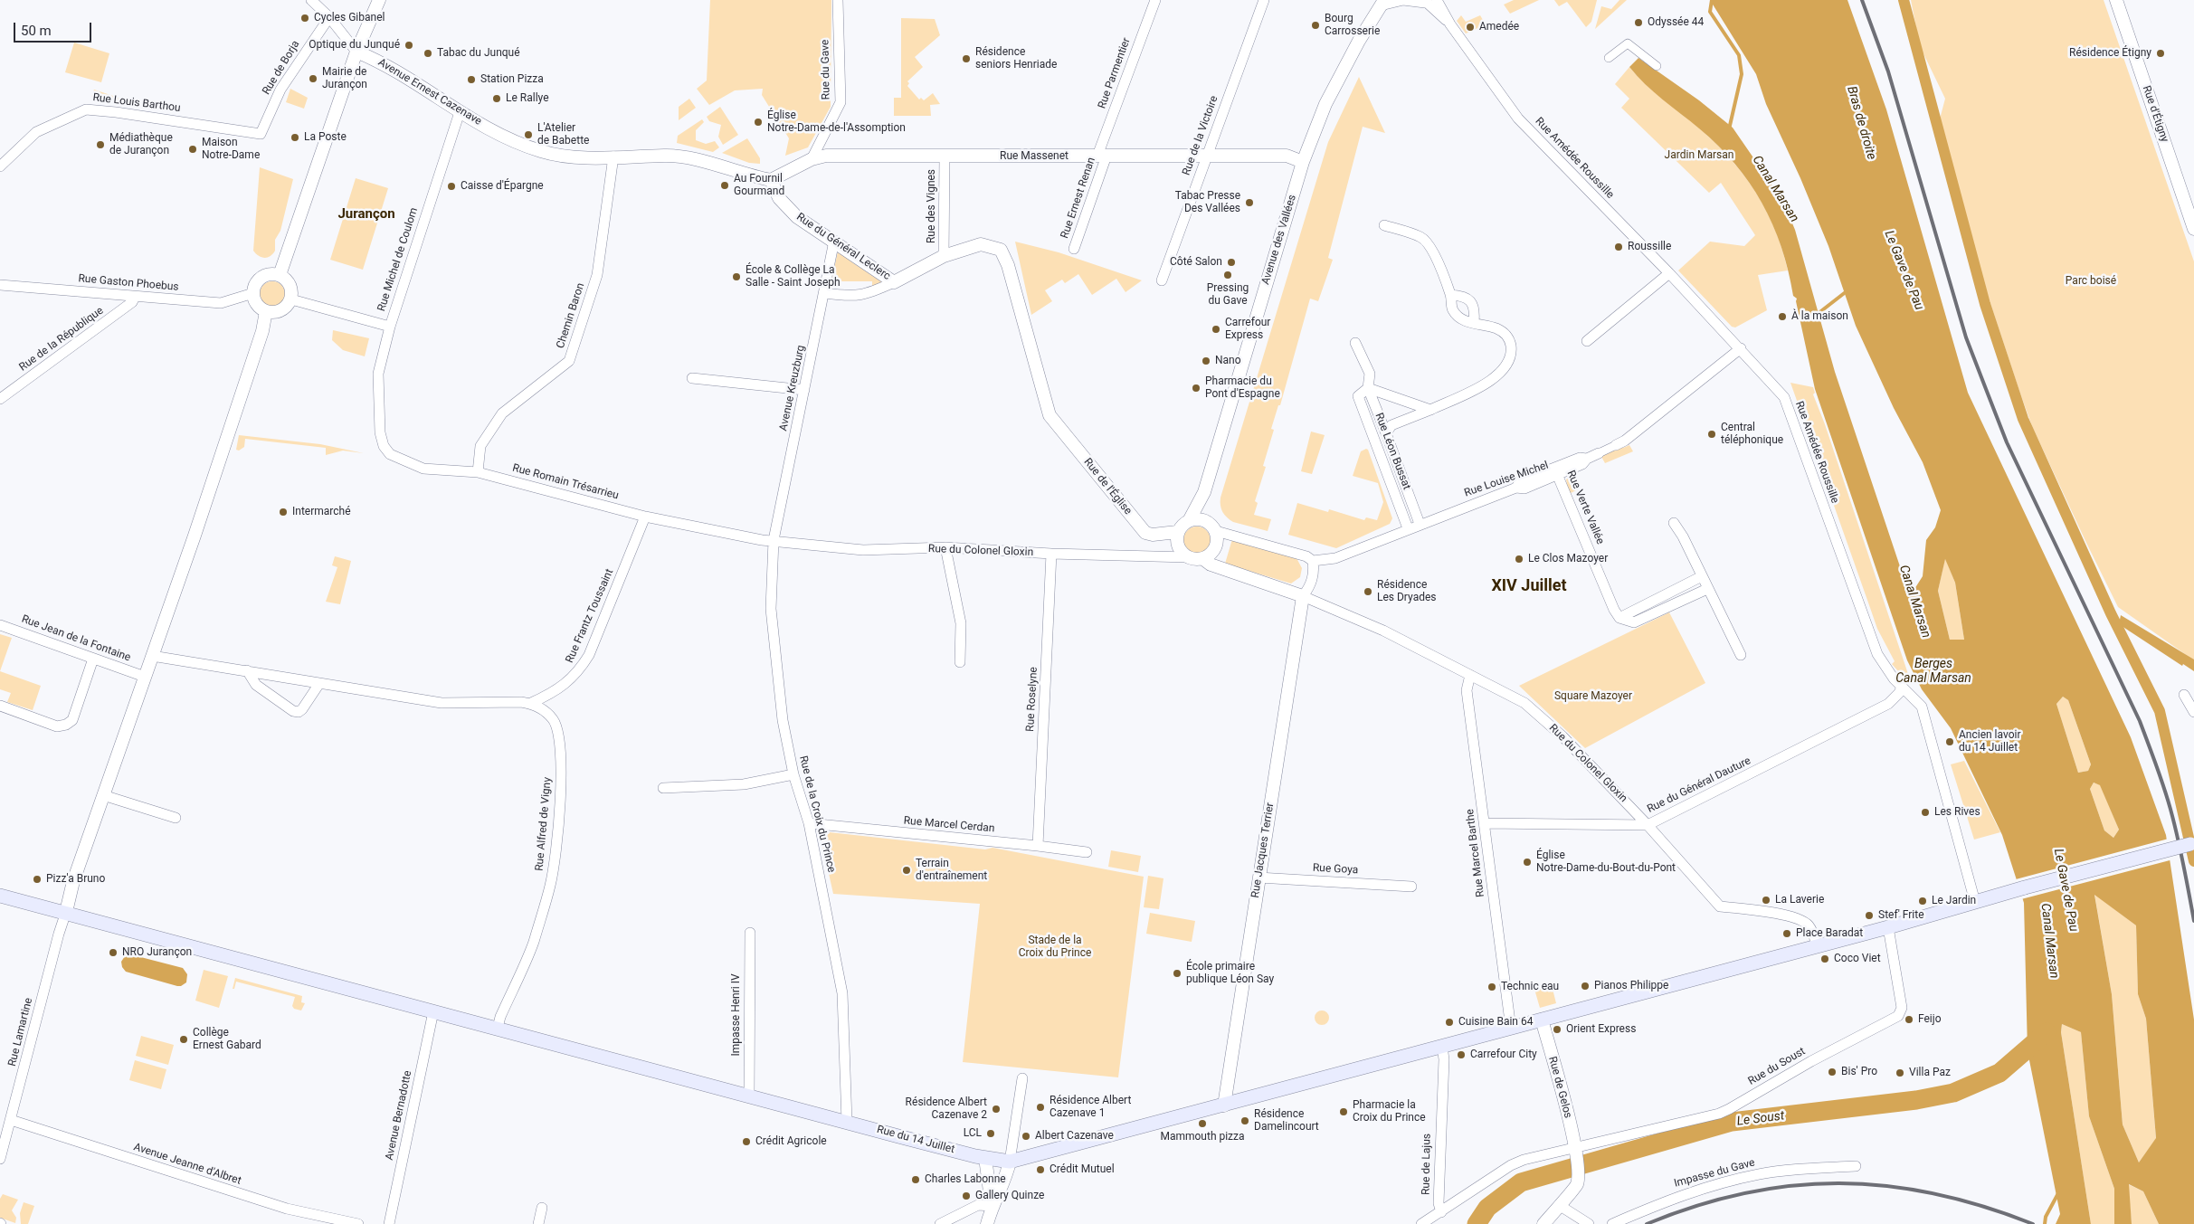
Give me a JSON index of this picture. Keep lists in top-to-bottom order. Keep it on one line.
{"streets":{"main road":["Rue du 14 Juillet"],"street":["Rue de Borja","Rue du Gave","Rue Parmentier","Avenue Ernest Cazenave","Rue Louis Barthou","Rue d'Étigny","Rue de la Victoire","Rue Massenet","Rue Amédée Roussille","Rue Ernest Renan","Rue des Vignes","Avenue des Vallées","Rue du Général Leclerc","Rue Michel de Coulom","Rue Gaston Phoebus","Chemin Baron","Rue de la République","Avenue Kreuzburg","Rue Léon Bussat","Rue Louise Michel","Rue Romain Trésarrieu","Rue de l'Église","Rue Verte Vallée","Rue du Colonel Gloxin","Rue Frantz Toussaint","Rue Jean de la Fontaine","Rue Roselyne","Rue du Général Dauture","Rue de la Croix du Prince","Rue Alfred de Vigny","Rue Marcel Cerdan","Rue Jacques Terrier","Rue Marcel Barthe","Rue Goya","Impasse Henri IV","Rue Lamartine","Rue du Soust","Rue de Gelos","Avenue Bernadotte","Avenue Jeanne d'Albret","Rue de Lajus","Impasse du Gave"]},"crossings":[["Rue de Borja","Rue Louis Barthou"],["Rue du Gave","Rue Massenet"],["Rue Parmentier","Rue Massenet"],["Rue Parmentier","Rue Ernest Renan"],["Avenue Ernest Cazenave","Rue Michel de Coulom"],["Avenue Ernest Cazenave","Chemin Baron"],["Rue de la Victoire","Rue Massenet"],["Rue Massenet","Rue Ernest Renan"],["Rue Massenet","Rue des Vignes"],["Rue Massenet","Avenue des Vallées"],["Rue Massenet","Rue du Général Leclerc"],["Rue Amédée Roussille","Avenue des Vallées"],["Rue Amédée Roussille","Rue du Général Dauture"],["Rue des Vignes","Rue du Général Leclerc"],["Avenue des Vallées","Rue de l'Église"],["Avenue des Vallées","Rue du Colonel Gloxin"],["Rue du Général Leclerc","Avenue Kreuzburg"],["Rue du Général Leclerc","Rue de l'Église"],["Rue Michel de Coulom","Rue Romain Trésarrieu"],["Rue Gaston Phoebus","Rue de la République"],["Chemin Baron","Rue Romain Trésarrieu"],["Avenue Kreuzburg","Rue Romain Trésarrieu"],["Avenue Kreuzburg","Rue du Colonel Gloxin"],["Avenue Kreuzburg","Rue de la Croix du Prince"],["Rue Léon Bussat","Rue Louise Michel"],["Rue Louise Michel","Rue Verte Vallée"],["Rue Romain Trésarrieu","Rue du Colonel Gloxin"],["Rue Romain Trésarrieu","Rue Frantz Toussaint"],["Rue Romain Trésarrieu","Rue de la Croix du Prince"],["Rue de l'Église","Rue du Colonel Gloxin"],["Rue du Colonel Gloxin","Rue Roselyne"],["Rue du Colonel Gloxin","Rue du Général Dauture"],["Rue du Colonel Gloxin","Rue de la Croix du Prince"],["Rue du Colonel Gloxin","Rue Jacques Terrier"],["Rue du Colonel Gloxin","Rue Marcel Barthe"],["Rue Frantz Toussaint","Rue Alfred de Vigny"],["Rue Roselyne","Rue Marcel Cerdan"],["Rue du Général Dauture","Rue Marcel Barthe"],["Rue de la Croix du Prince","Rue Marcel Cerdan"],["Rue de la Croix du Prince","Rue du 14 Juillet"],["Rue Alfred de Vigny","Rue du 14 Juillet"],["Rue Jacques Terrier","Rue Goya"],["Impasse Henri IV","Rue du 14 Juillet"],["Rue Lamartine","Rue du 14 Juillet"],["Rue Lamartine","Avenue Jeanne d'Albret"],["Rue du Soust","Rue de Gelos"],["Avenue Bernadotte","Rue du 14 Juillet"]],"districts":["Jurançon","XIV Juillet"],"water":["Bras de droite","Canal Marsan","Le Gave de Pau","Berges Canal Marsan","Le Soust"],"parks":["Jardin Marsan","Parc boisé","Square Mazoyer","Stade de la Croix du Prince"],"places":["Cycles Gibanel","Odyssée 44","Bourg Carrosserie","Amedée","Optique du Junqué","Tabac du Junqué","Résidence Étigny","Résidence seniors Henriade","Mairie de Jurançon","Station Pizza","Le Rallye","Église Notre-Dame-de-l'Assomption","L'Atelier de Babette","La Poste","Médiathèque de Jurançon","Maison Notre-Dame","Au Fournil Gourmand","Caisse d'Épargne","Tabac Presse Des Vallées","Roussille","Côté Salon","Pressing du Gave","École & Collège La Salle - Saint Joseph","À la maison","Carrefour Express","Nano","Pharmacie du Pont d'Espagne","Central téléphonique","Intermarché","Le Clos Mazoyer","Résidence Les Dryades","Ancien lavoir du 14 Juillet","Les Rives","Église Notre-Dame-du-Bout-du-Pont","Terrain d'entraînement","Pizz'a Bruno","La Laverie","Le Jardin","Stef' Frite","Place Baradat","NRO Jurançon","Coco Viet","École primaire publique Léon Say","Pianos Philippe","Technic eau","Feijo","Cuisine Bain 64","Orient Express","Collège Ernest Gabard","Carrefour City","Bis' Pro","Villa Paz","Résidence Albert Cazenave 1","Résidence Albert Cazenave 2","Pharmacie la Croix du Prince","Résidence Damelincourt","Mammouth pizza","LCL","Albert Cazenave","Crédit Agricole","Crédit Mutuel","Charles Labonne","Gallery Quinze"],"scale_bar":"50 m"}
